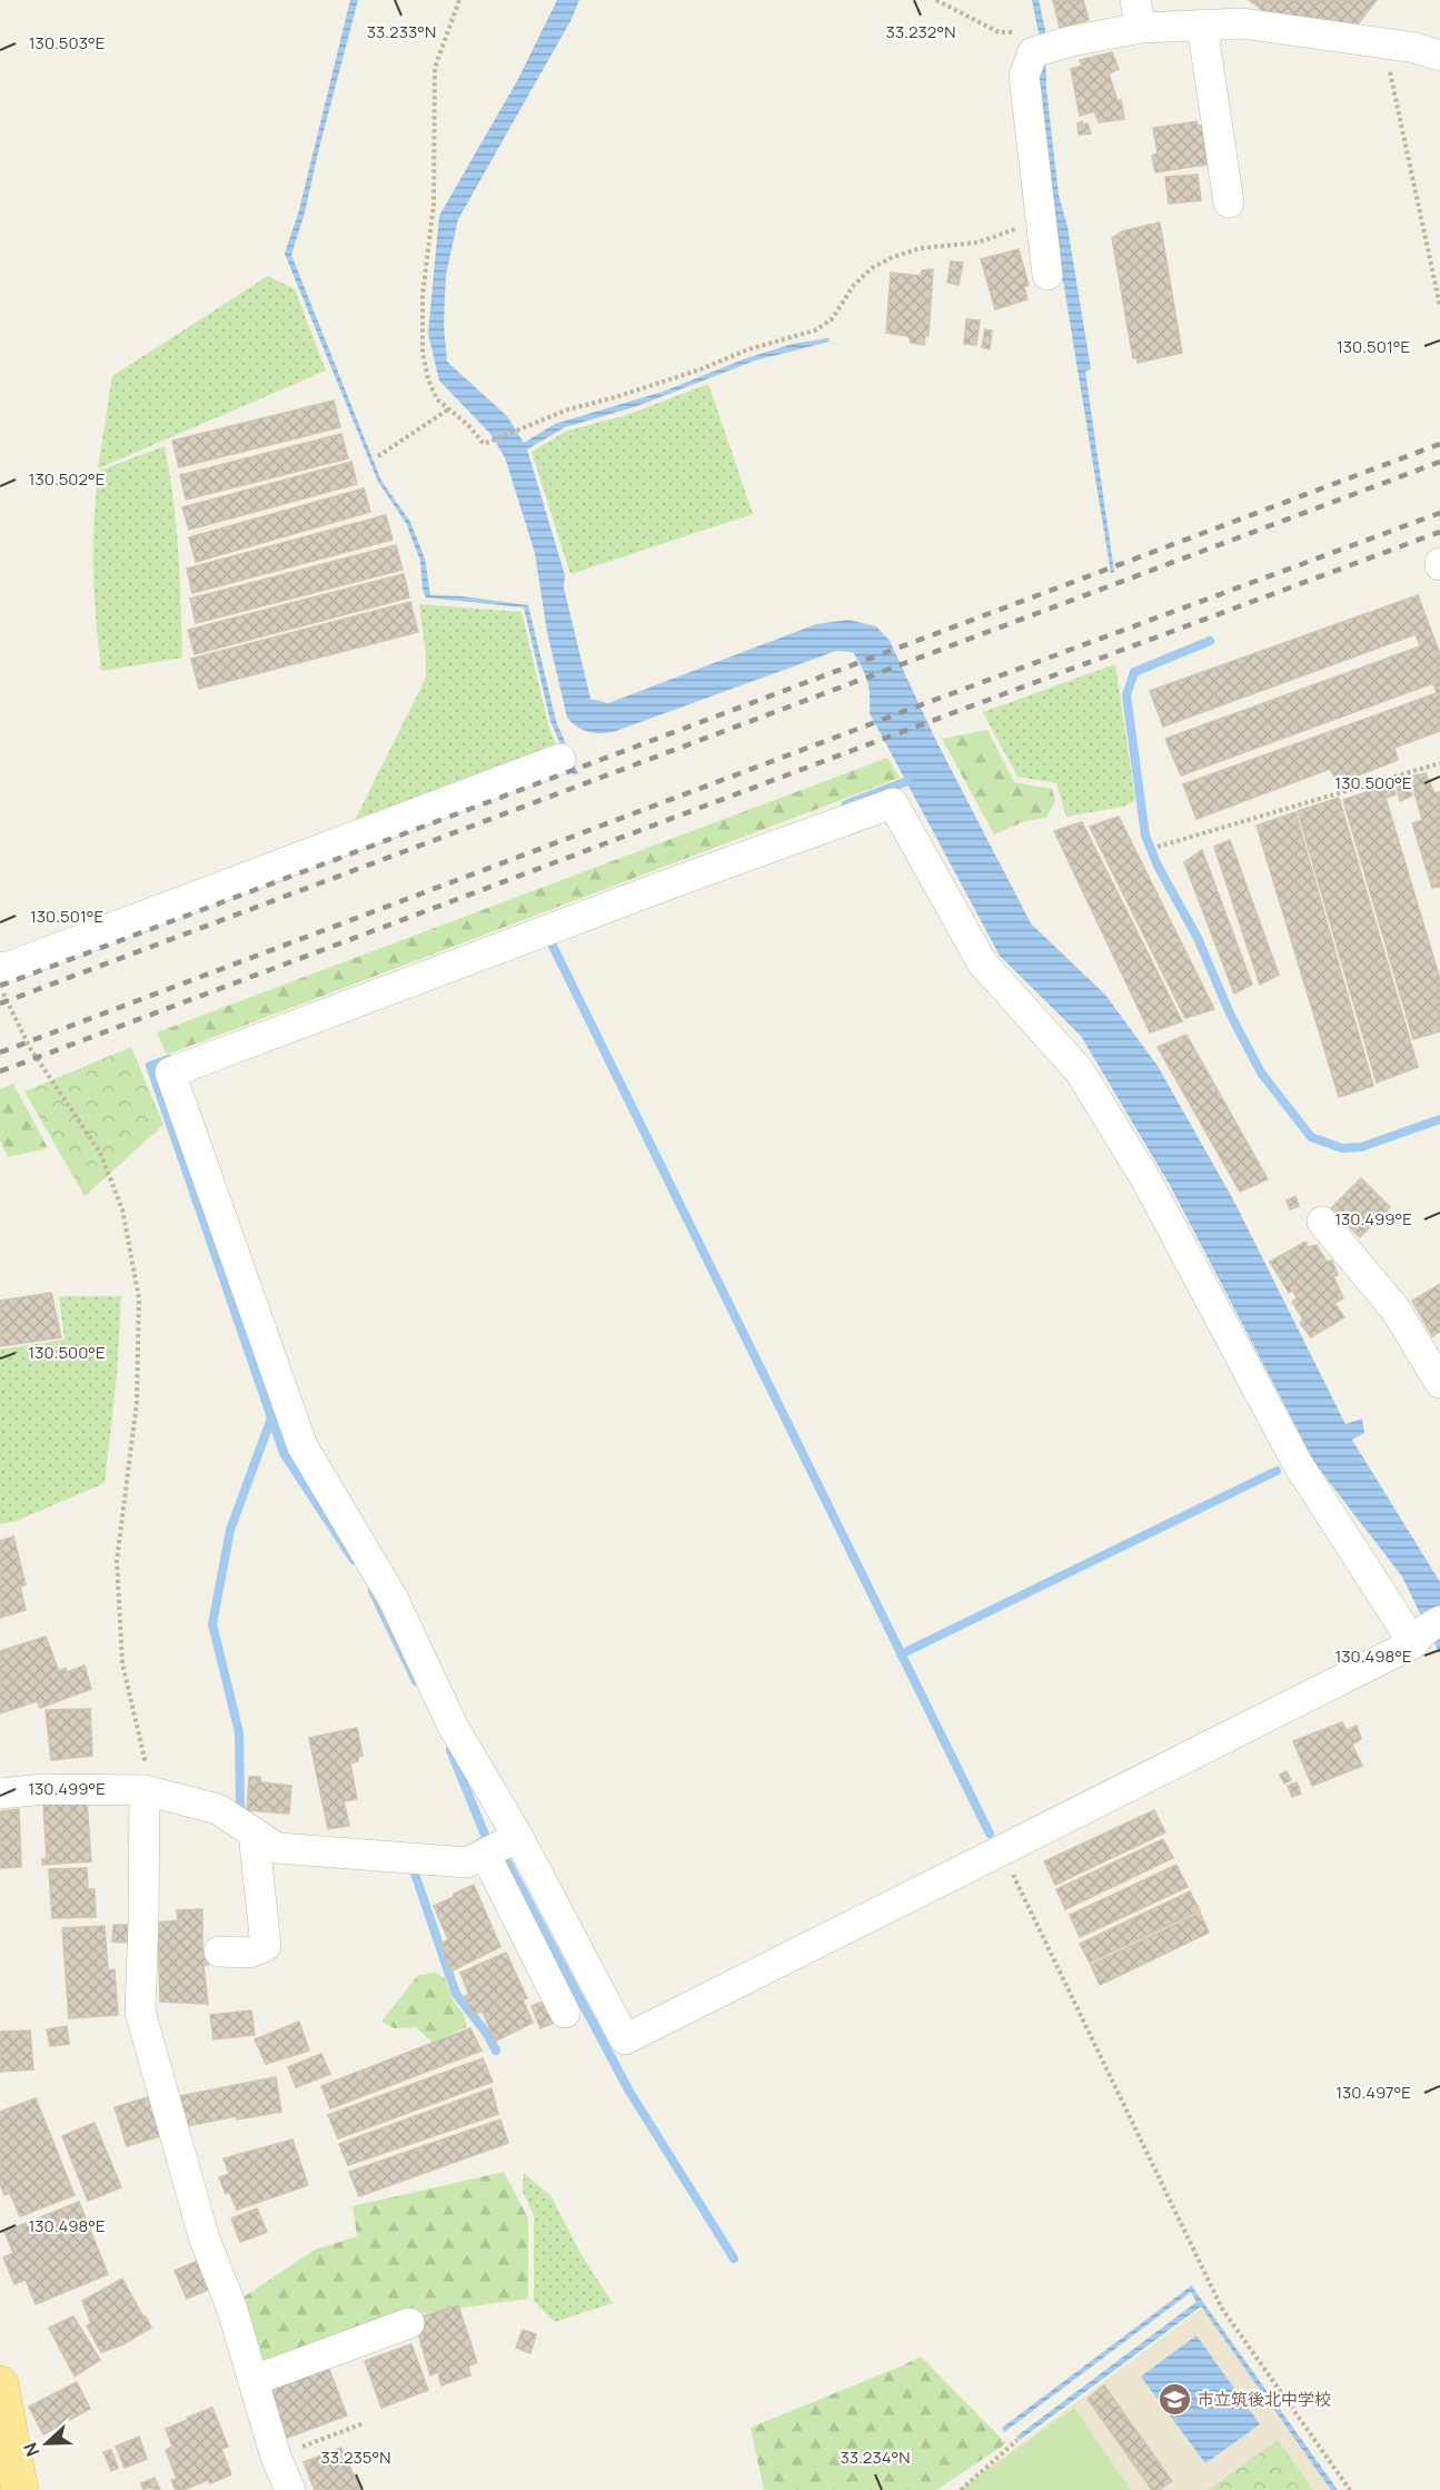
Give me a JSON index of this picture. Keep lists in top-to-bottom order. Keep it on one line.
{"places":{"school or university":["市立筑後北中学校"]},"north":"left","coordinates":["33.233°N","33.232°N","130.503°E","130.501°E","130.502°E","130.500°E","130.499°E","130.498°E","130.497°E","33.235°N","33.234°N"]}
